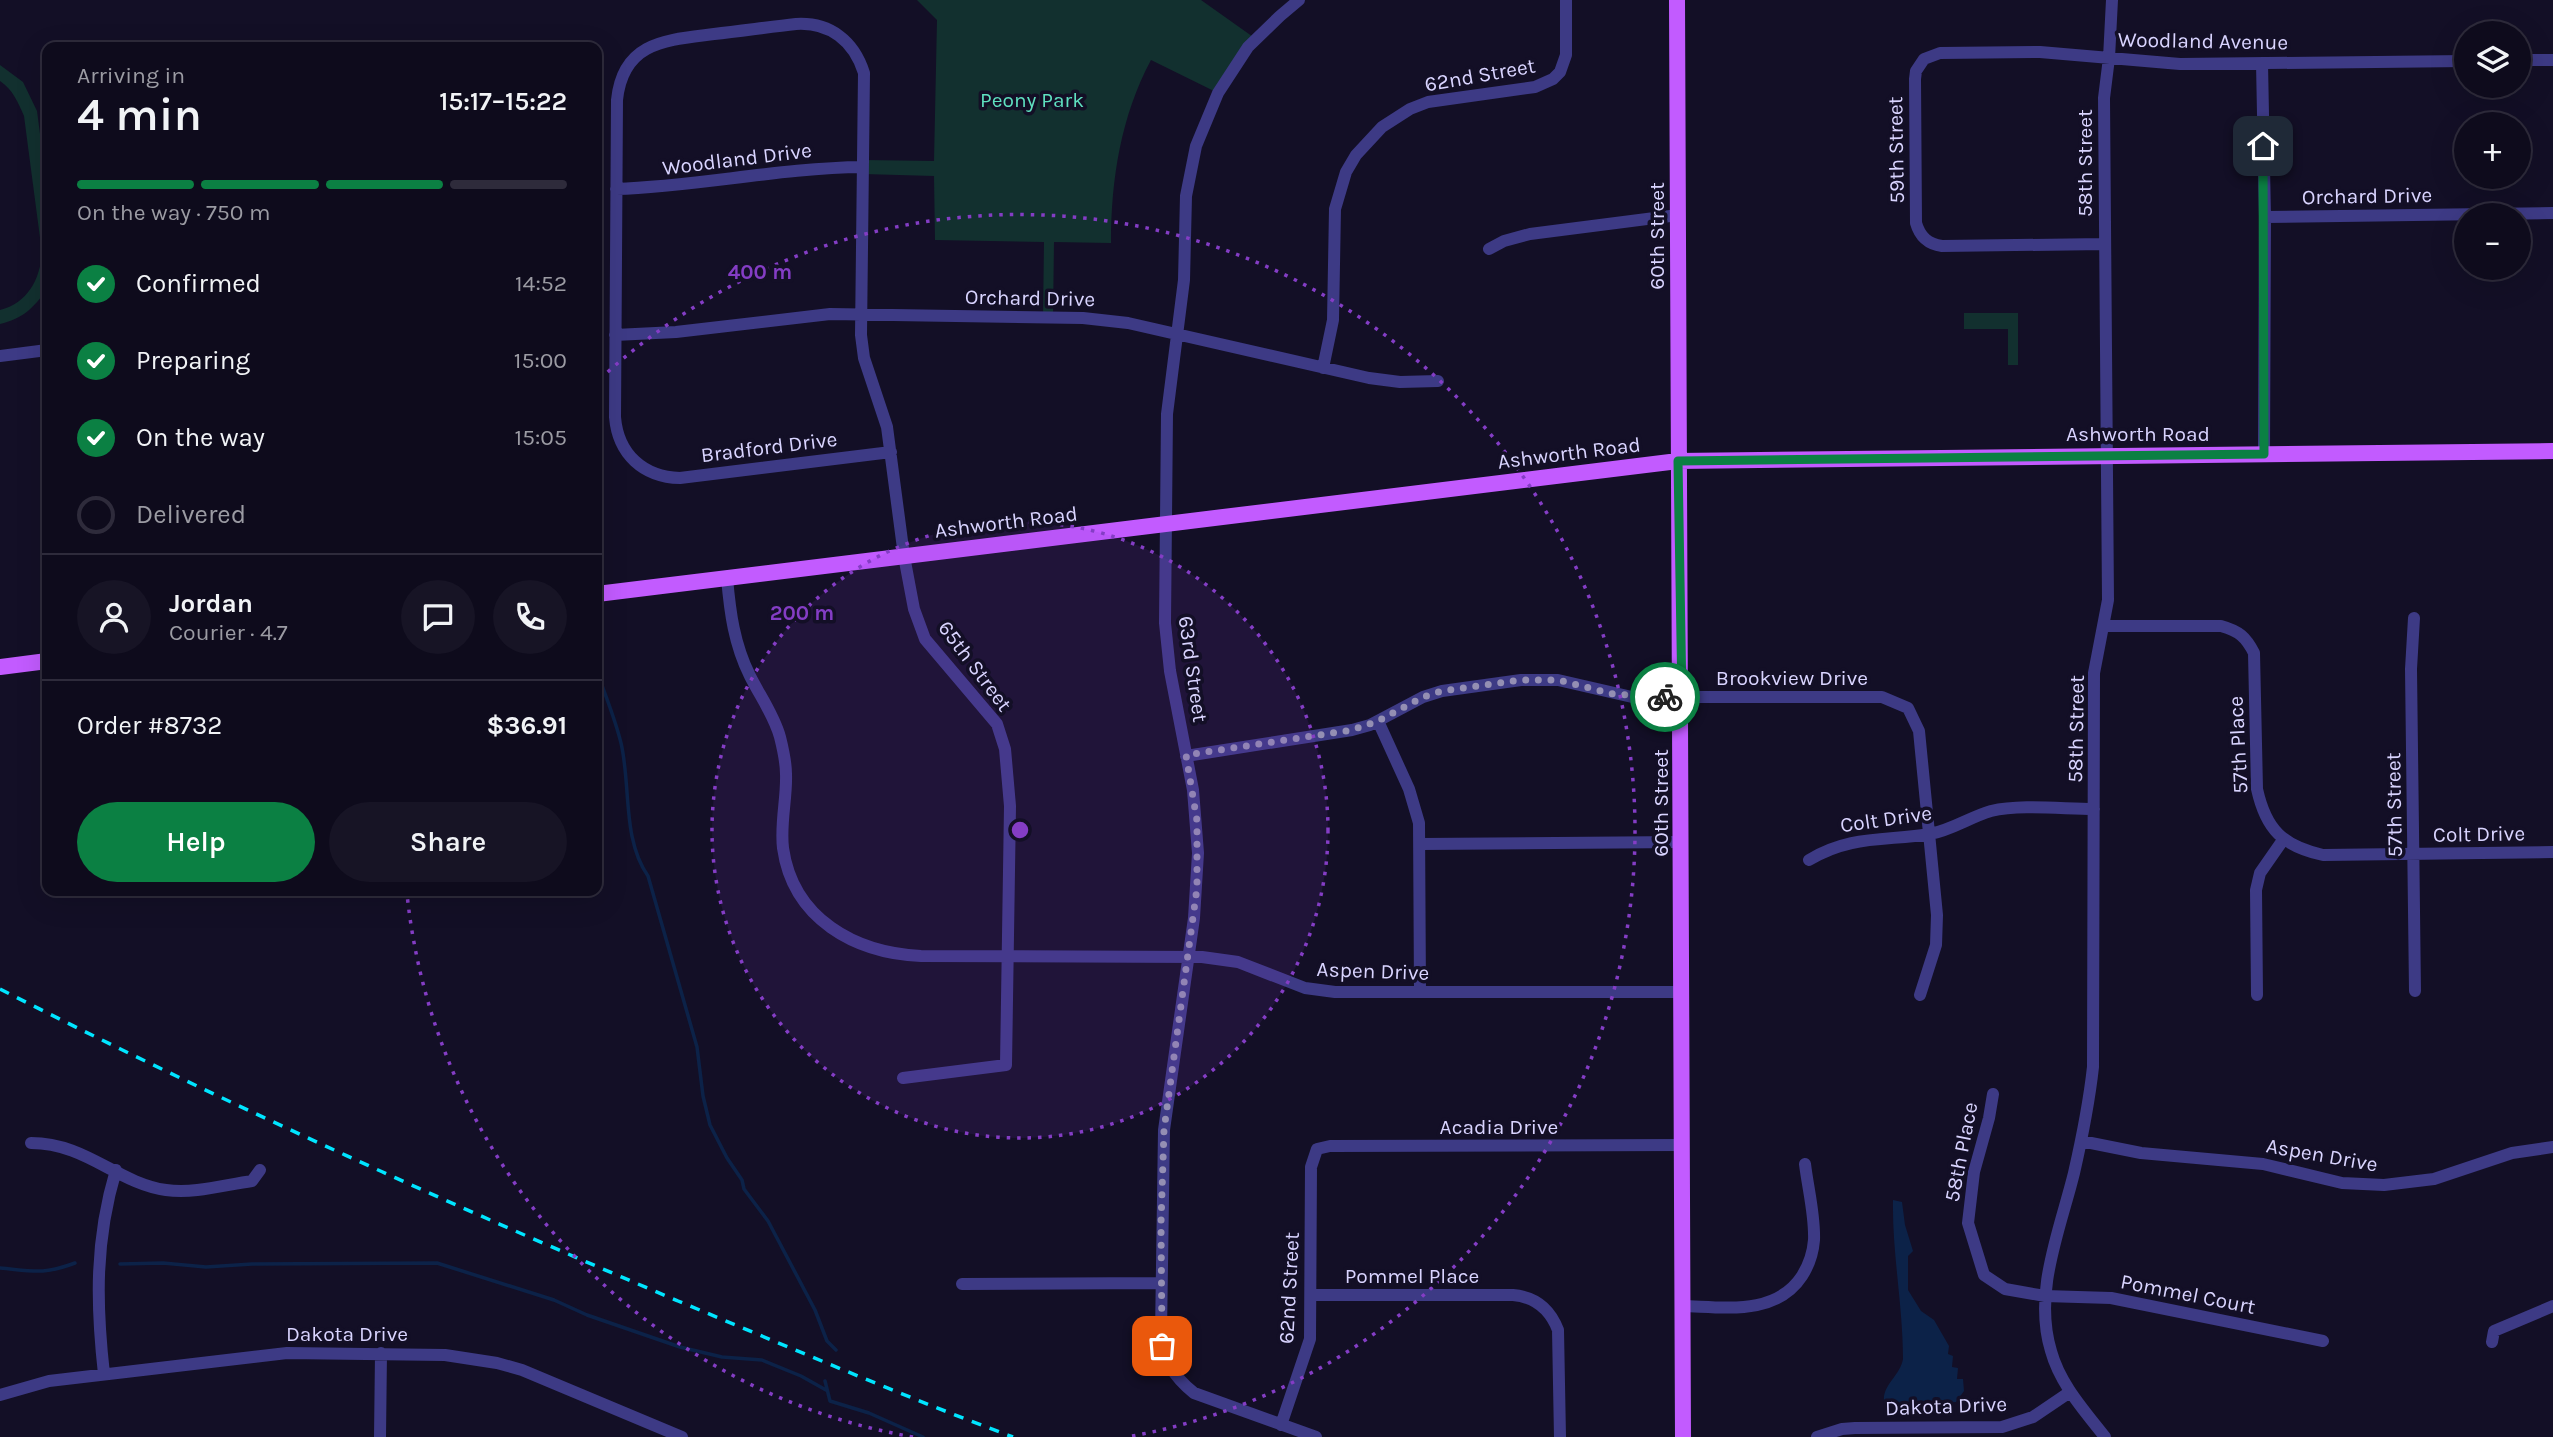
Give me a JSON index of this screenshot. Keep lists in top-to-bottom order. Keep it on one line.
{"streets":{"main road":["60th Street","Ashworth Road"],"street":["Woodland Avenue","62nd Street","59th Street","Woodland Drive","58th Street","Orchard Drive","Bradford Drive","65th Street","63rd Street","Brookview Drive","57th Place","57th Street","Colt Drive","Aspen Drive","Acadia Drive","58th Place","Pommel Place","Pommel Court","Dakota Drive"]},"crossings":[["Woodland Avenue","59th Street"],["Woodland Avenue","58th Street"],["62nd Street","Orchard Drive"],["62nd Street","63rd Street"],["62nd Street","Acadia Drive"],["62nd Street","Pommel Place"],["59th Street","58th Street"],["Woodland Drive","65th Street"],["58th Street","Ashworth Road"],["58th Street","57th Place"],["58th Street","Colt Drive"],["58th Street","Aspen Drive"],["58th Street","58th Place"],["58th Street","Pommel Court"],["58th Street","Dakota Drive"],["Orchard Drive","Bradford Drive"],["Orchard Drive","65th Street"],["Orchard Drive","63rd Street"],["60th Street","Ashworth Road"],["60th Street","Brookview Drive"],["60th Street","Aspen Drive"],["60th Street","Acadia Drive"],["Ashworth Road","65th Street"],["Ashworth Road","63rd Street"],["Ashworth Road","Aspen Drive"],["Bradford Drive","65th Street"],["65th Street","Aspen Drive"],["63rd Street","Brookview Drive"],["63rd Street","Aspen Drive"],["Brookview Drive","Colt Drive"],["57th Place","Colt Drive"],["57th Street","Colt Drive"],["58th Place","Pommel Court"]],"parks":["Peony Park"],"page":{"map_buttons":["+","−"],"heading":["4 min","Arriving in","15:17–15:22"],"panel":["Jordan","Courier · 4.7","Order #8732","$36.91"],"bar":"On the way · 750 m","list":[["Confirmed","14:52"],["Preparing","15:00"],["On the way","15:05"],"Delivered"],"buttons":["Help","Share"]},"rings":["400 m","200 m"]}
